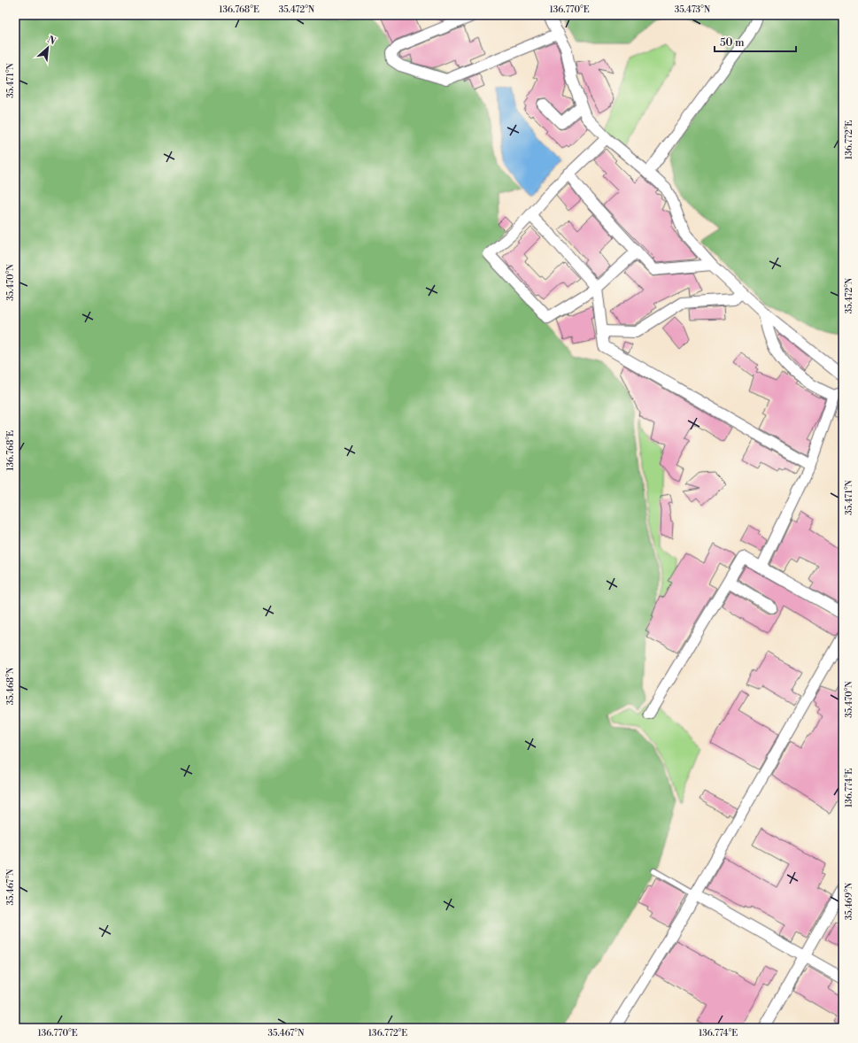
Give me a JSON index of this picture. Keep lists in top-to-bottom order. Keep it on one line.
{"scale_bar":"50 m","north":"top right","coordinates":["136.768°E","35.472°N","136.770°E","35.473°N","35.471°N","136.772°E","35.470°N","35.468°N","136.774°E","35.467°N","35.469°N"]}
